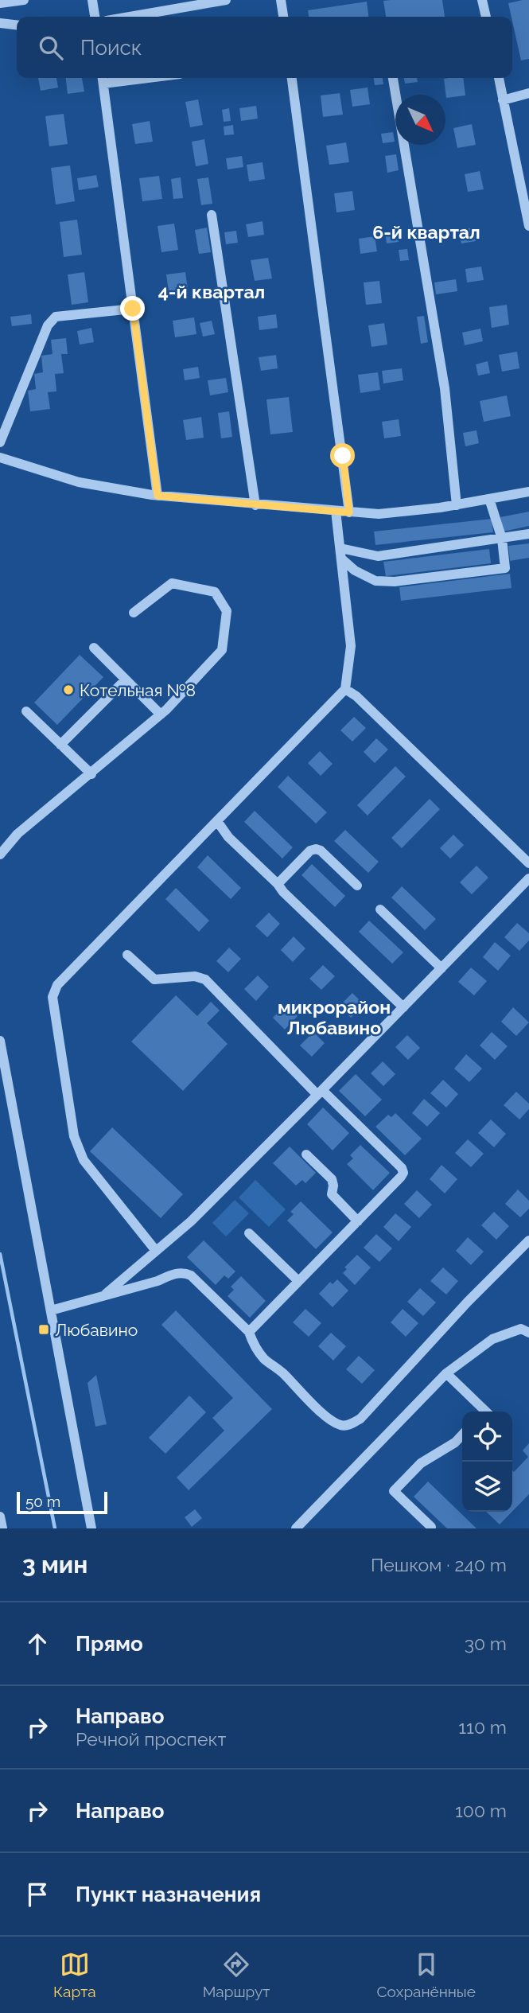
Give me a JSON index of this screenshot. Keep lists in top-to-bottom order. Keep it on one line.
{"districts":["6-й квартал","4-й квартал","микрорайон Любавино"],"places":{"other":["Котельная №8"],"transit":["Любавино"]},"scale_bar":"50 m","north":"bottom right","page":{"search":"Поиск","scale":"50 m","heading":["3 мин","Пешком · 240 m"],"list":[["Прямо","30 m"],["Направо","Речной проспект","110 m"],["Направо","100 m"],"Пункт назначения"],"nav":["Карта","Маршрут","Сохранённые"]}}
